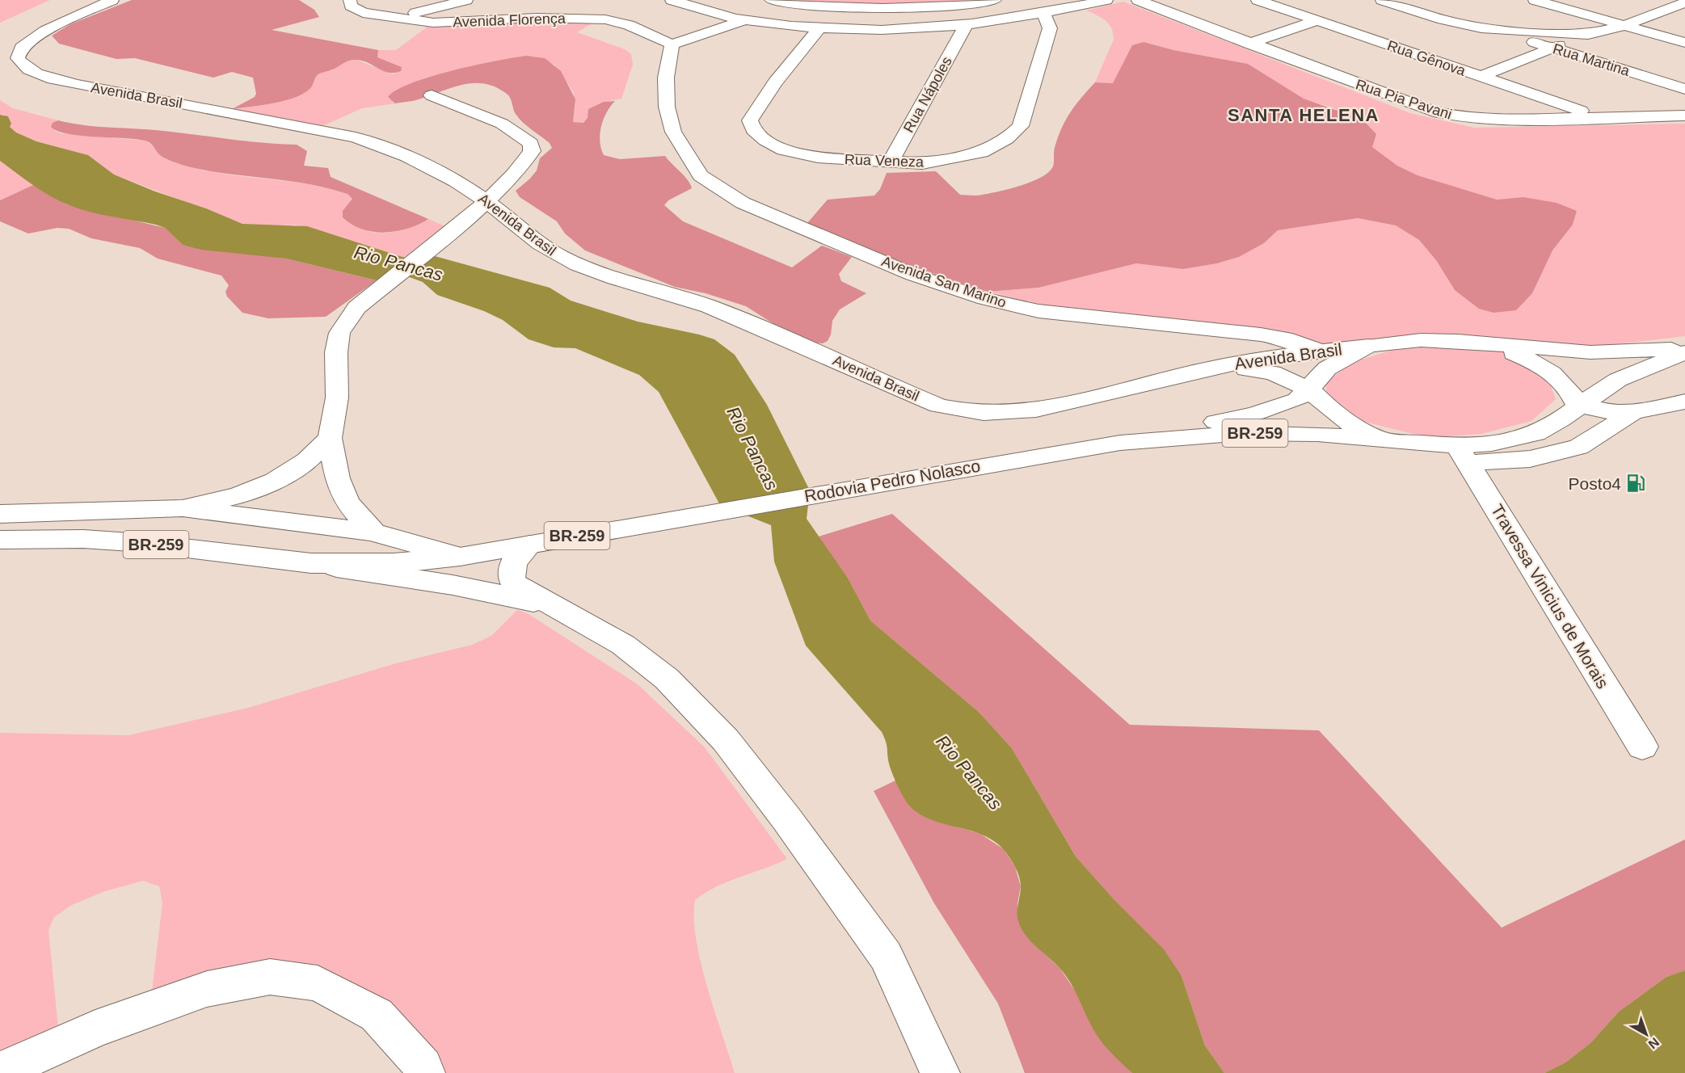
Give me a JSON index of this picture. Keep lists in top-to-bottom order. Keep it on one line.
{"streets":{"main road":["Avenida Florença","Rua Gênova","Rua Martina","Rua Nápoles","Avenida Brasil","Rua Pia Pavani","Rua Veneza","Avenida San Marino","BR-259","Rodovia Pedro Nolasco","Travessa Vinicius de Morais"]},"crossings":[["Avenida Florença","Avenida San Marino"],["Rua Gênova","Rua Pia Pavani"],["Rua Nápoles","Rua Veneza"],["Avenida Brasil","Avenida San Marino"],["Avenida Brasil","Rodovia Pedro Nolasco"],["BR-259","Rodovia Pedro Nolasco"],["Rodovia Pedro Nolasco","Travessa Vinicius de Morais"]],"districts":["SANTA HELENA"],"water":["Rio Pancas"],"places":{"fuel station":["Posto4"]},"north":"bottom right"}
